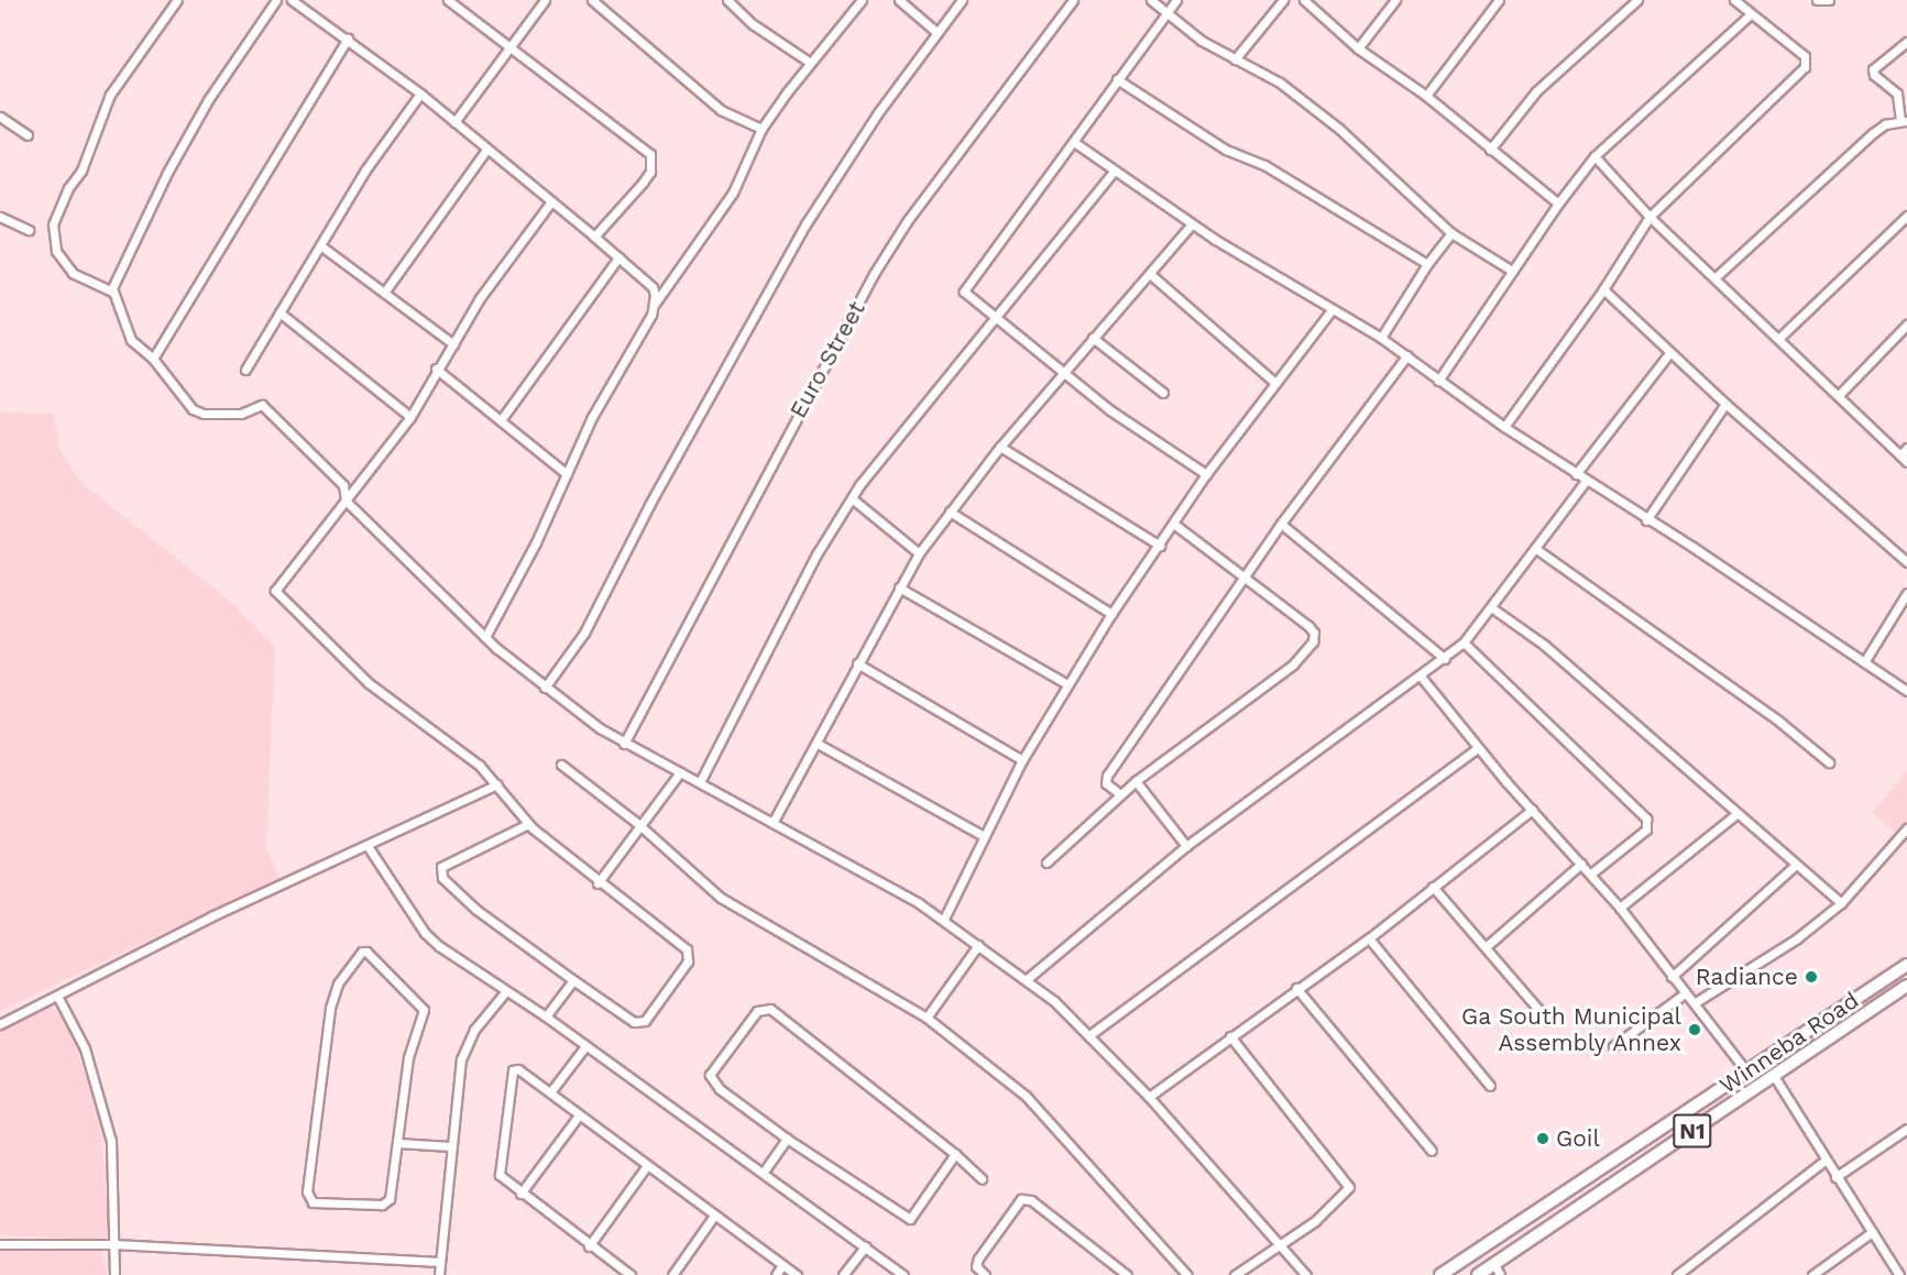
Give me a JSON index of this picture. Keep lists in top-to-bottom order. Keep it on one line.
{"streets":{"highway":["Winneba Road","N1"],"street":["Euro Street"]},"places":["Radiance","Ga South Municipal Assembly Annex","Goil"]}
